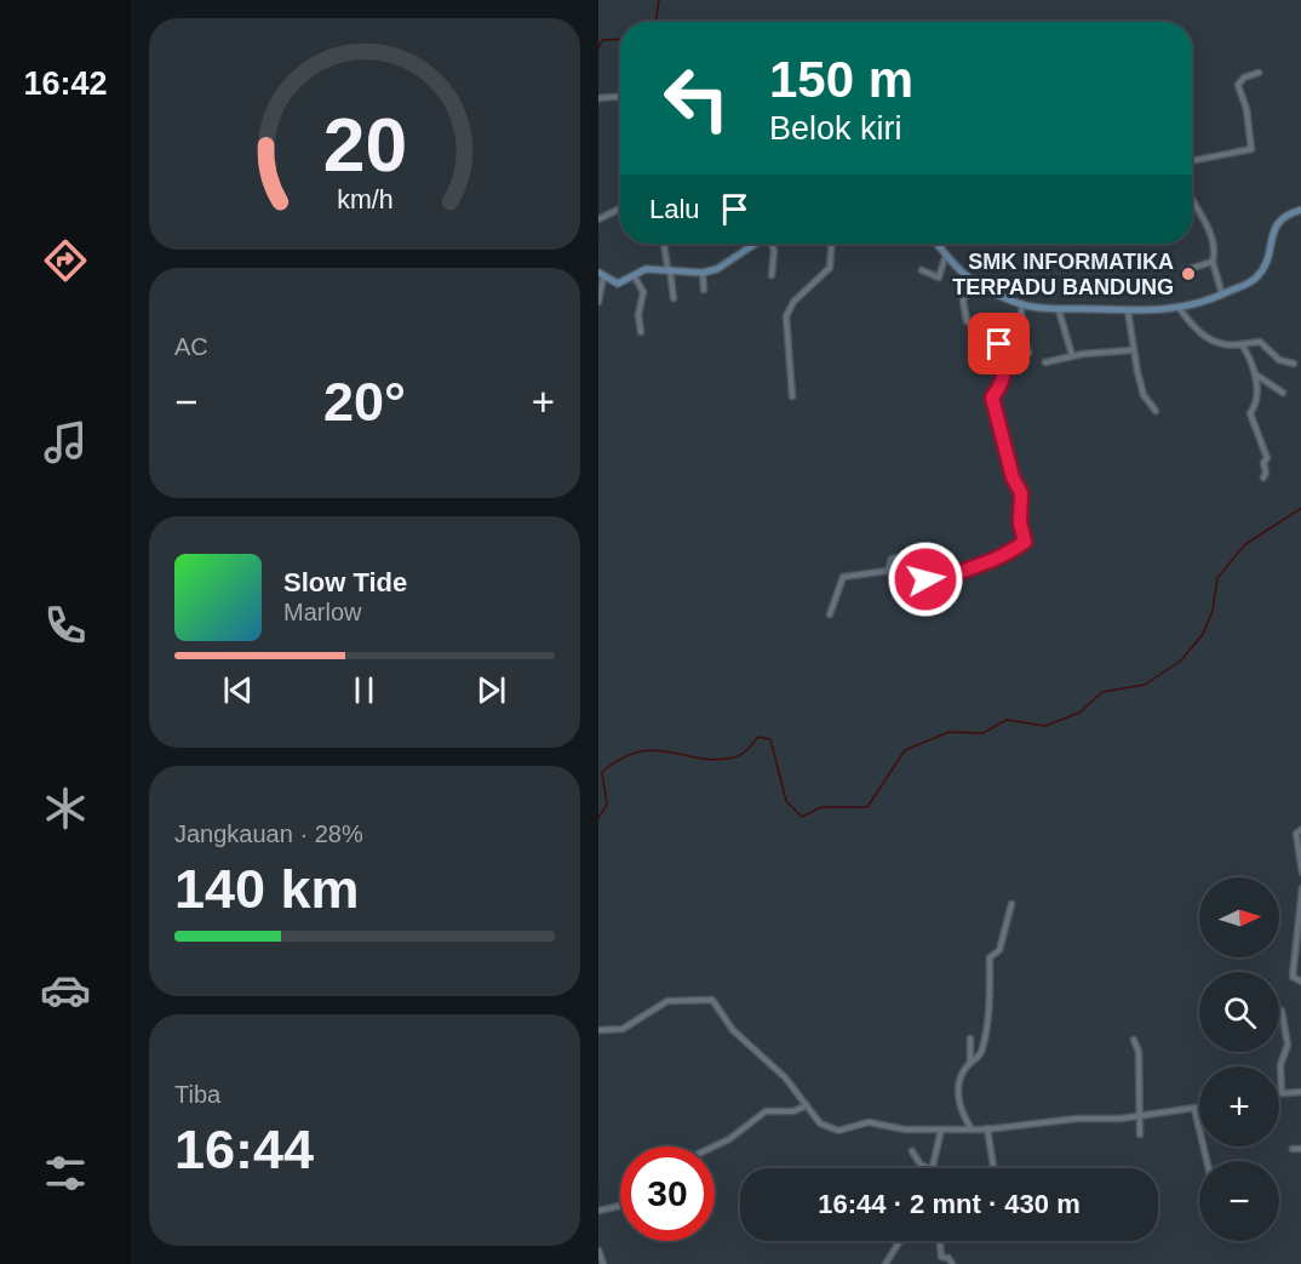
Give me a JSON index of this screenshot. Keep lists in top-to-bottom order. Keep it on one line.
{"places":["SMK INFORMATIKA TERPADU BANDUNG"],"north":"right","page":{"tabs":"16:42","turn":["150 m","Belok kiri"],"then":"Lalu","tile":["AC",["Jangkauan · 28%","140 km"],["Tiba","16:44"]],"heat":["−","20°","+"],"song":["Slow Tide","Marlow"],"map_buttons":["+","−"],"limit":"30","trip":"16:44 · 2 mnt · 430 m","gauge":["20","km/h"]}}
